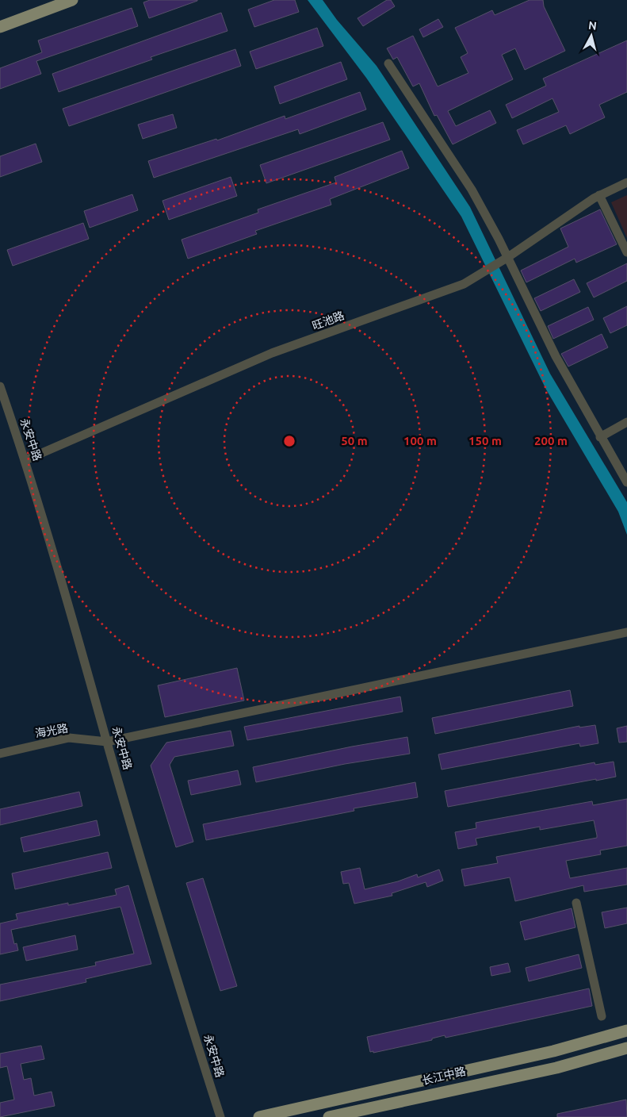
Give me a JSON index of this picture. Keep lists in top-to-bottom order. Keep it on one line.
{"streets":{"main road":["长江中路"],"street":["旺池路","永安中路","海光路"]},"crossings":[["旺池路","永安中路"],["永安中路","海光路"]],"north":"top","rings":["50 m","100 m","150 m","200 m"]}
